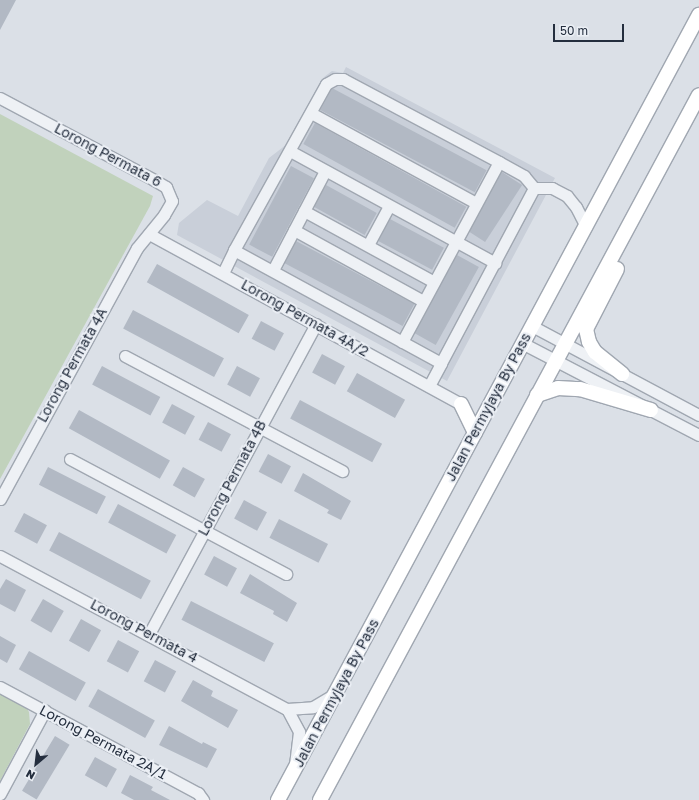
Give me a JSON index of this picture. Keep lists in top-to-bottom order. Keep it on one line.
{"streets":{"main road":["Jalan Permyjaya By Pass"],"street":["Lorong Permata 6","Lorong Permata 4A/2","Lorong Permata 4A","Lorong Permata 4B","Lorong Permata 4","Lorong Permata 2A/1"]},"crossings":[["Lorong Permata 6","Lorong Permata 4A/2"],["Lorong Permata 6","Lorong Permata 4A"],["Lorong Permata 4A/2","Lorong Permata 4A"],["Lorong Permata 4A/2","Lorong Permata 4B"],["Lorong Permata 4B","Lorong Permata 4"]],"scale_bar":"50 m","north":"bottom left"}
